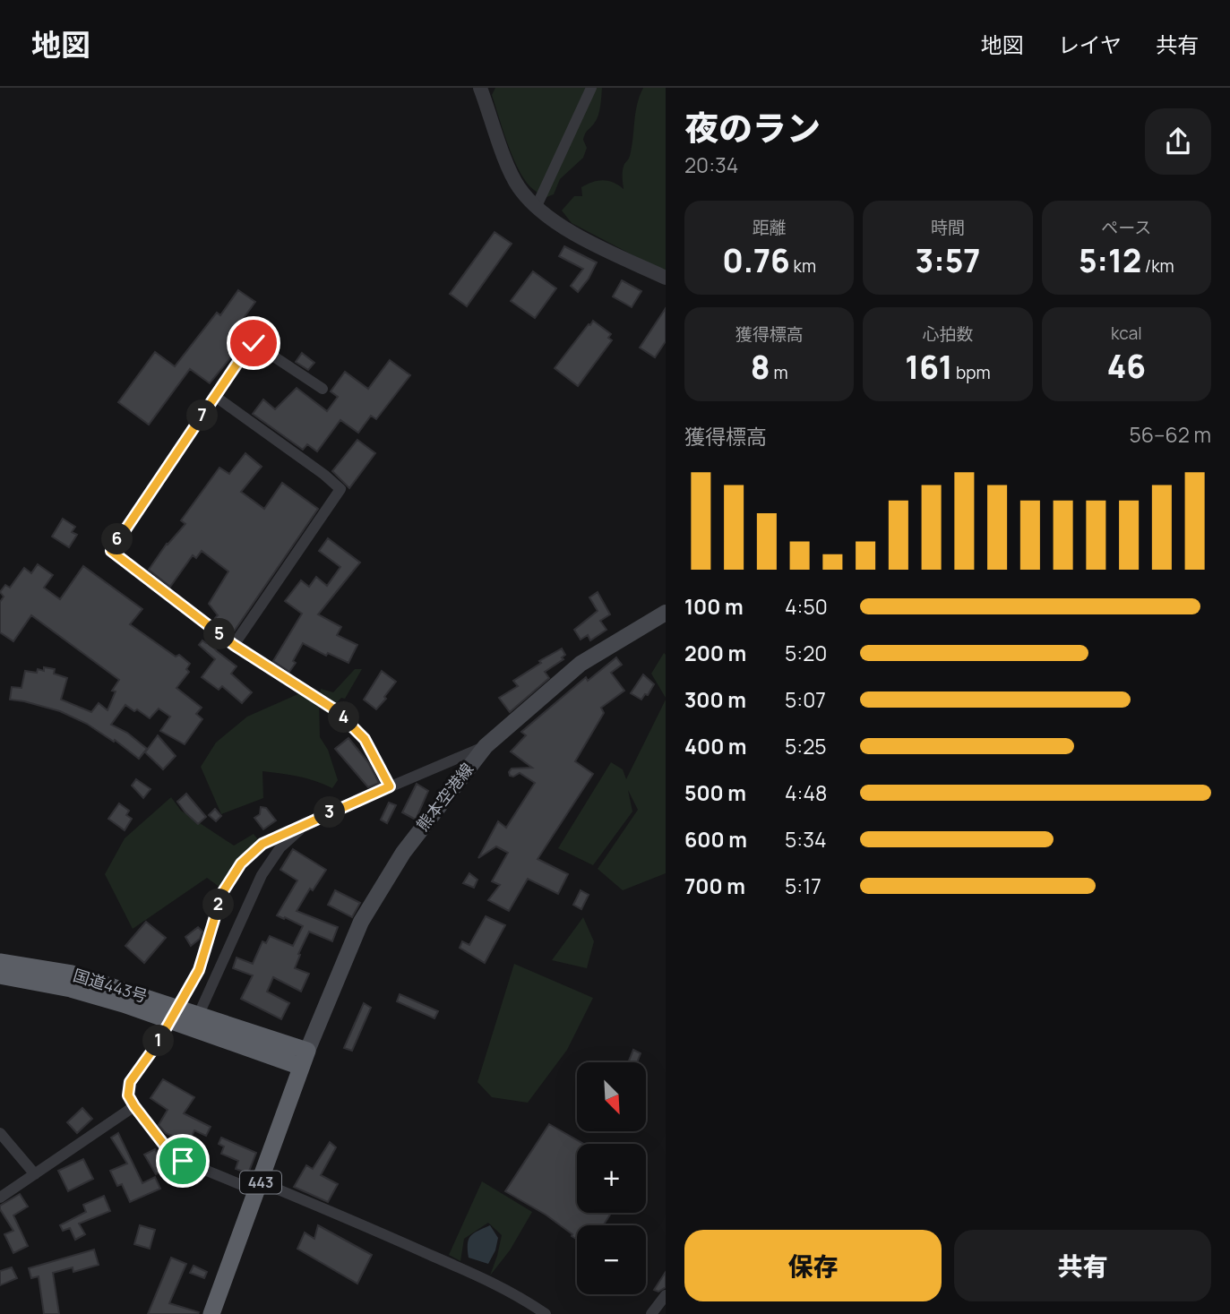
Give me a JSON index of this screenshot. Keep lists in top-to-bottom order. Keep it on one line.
{"streets":{"highway":["国道443号","443"],"main road":["熊本空港線"]},"crossings":[["熊本空港線","国道443号"],["熊本空港線","443"],["国道443号","443"]],"north":"bottom right","page":{"header":"地図","nav":["地図","レイヤ","共有"],"heading":["夜のラン","20:34"],"stats":[["距離","0.76 km"],["時間","3:57"],["ペース","5:12 /km"],["獲得標高","8 m"],["心拍数","161 bpm"],["kcal","46"]],"pins":["7","6","5","4","3","2","1"],"chart":["獲得標高","56–62 m"],"list":[{"name":"100 m","note":"4:50"},{"name":"200 m","note":"5:20"},{"name":"300 m","note":"5:07"},{"name":"400 m","note":"5:25"},{"name":"500 m","note":"4:48"},{"name":"600 m","note":"5:34"},{"name":"700 m","note":"5:17"}],"map_buttons":["+","−"],"buttons":["保存","共有"]}}
